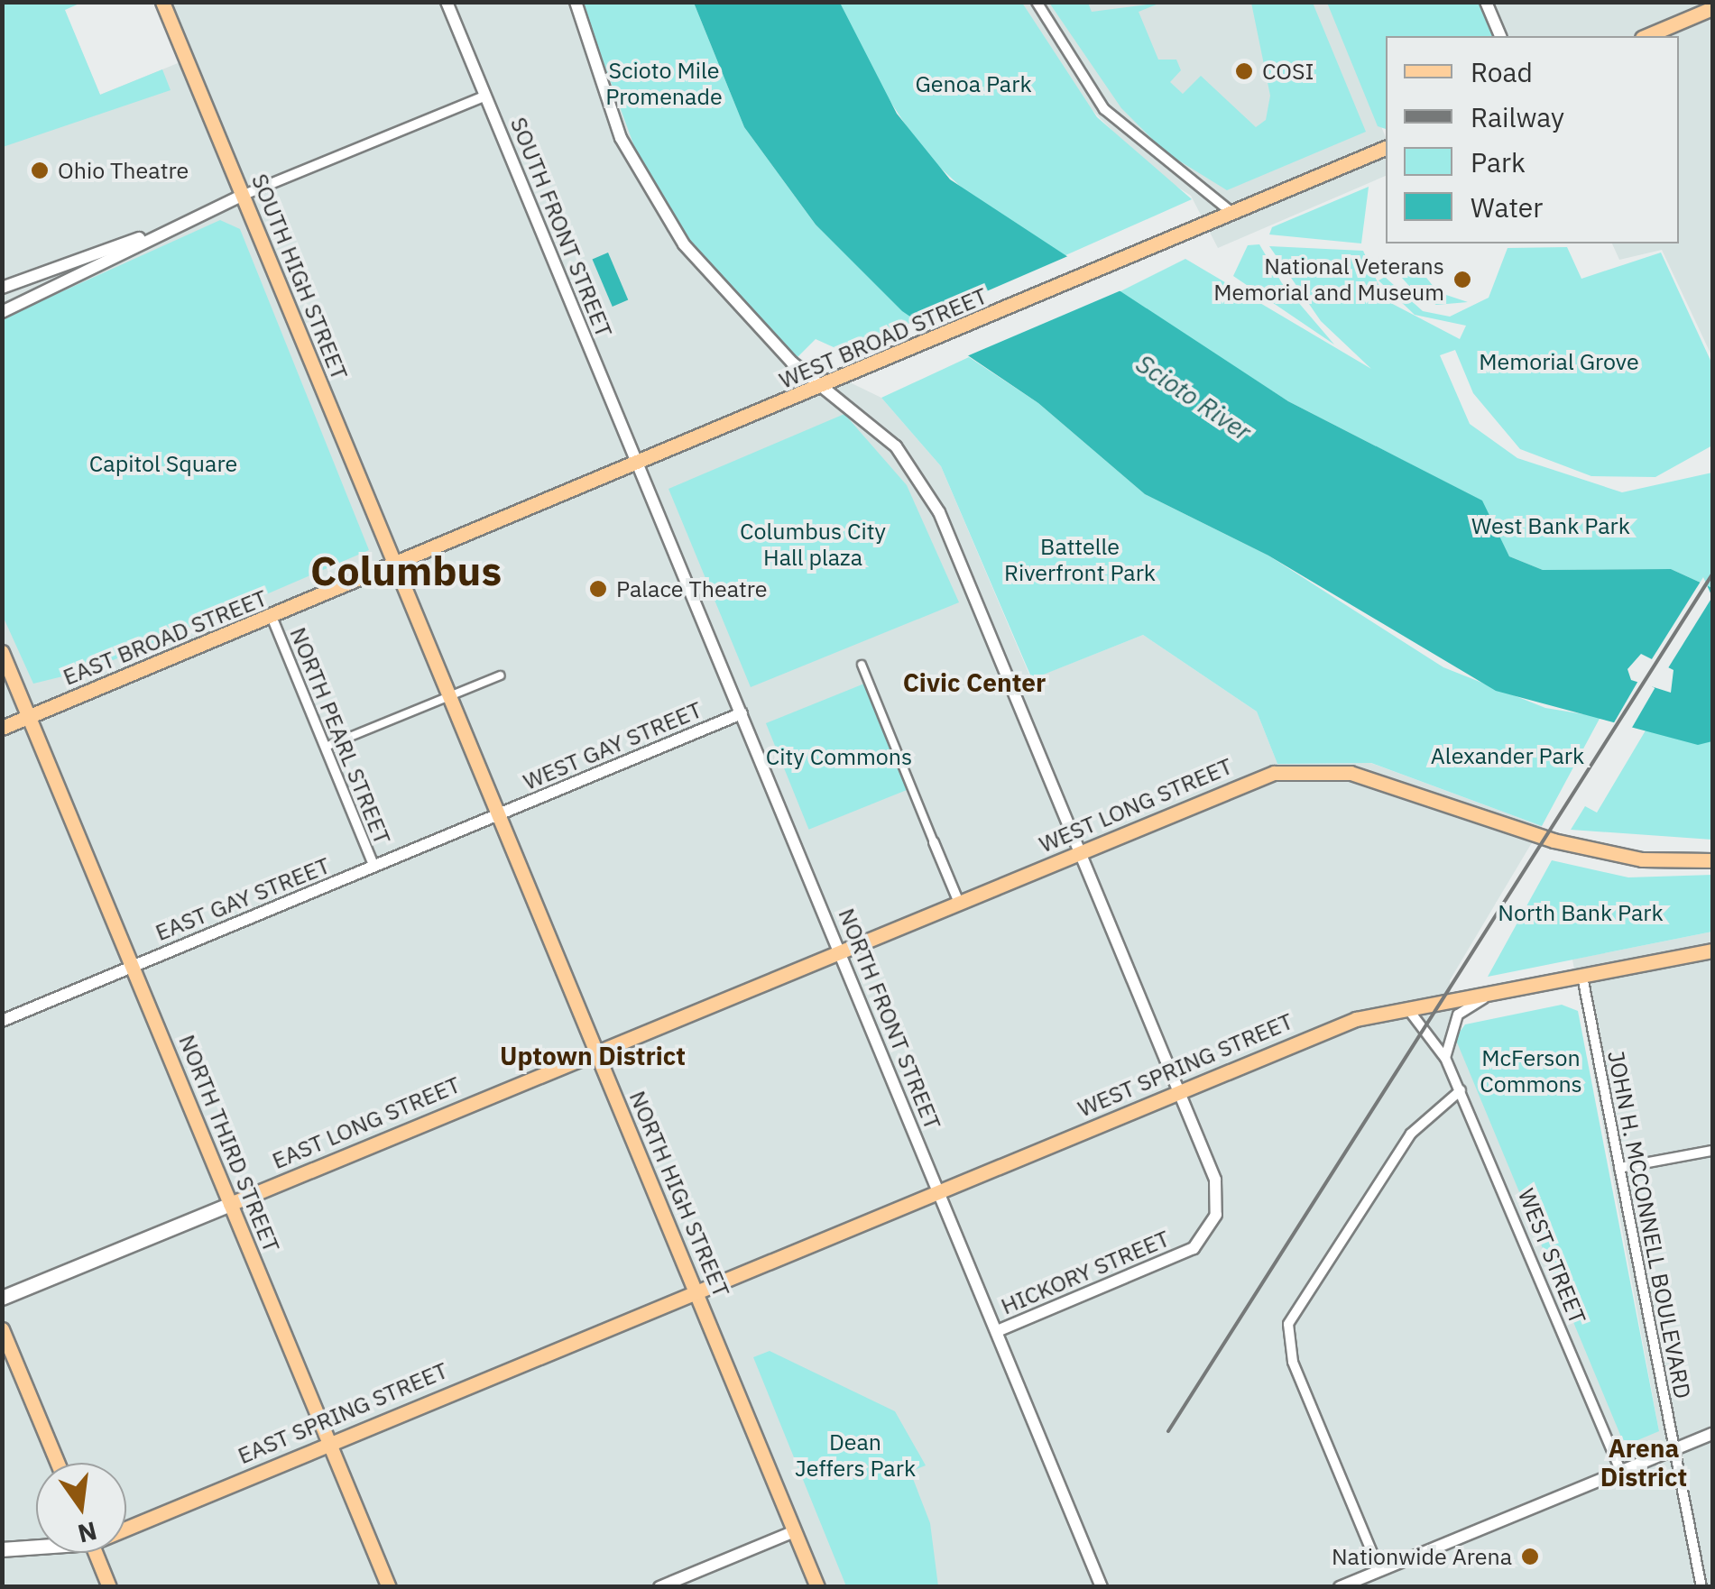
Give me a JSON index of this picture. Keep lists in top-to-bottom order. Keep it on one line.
{"streets":{"main road":["SOUTH HIGH STREET","WEST BROAD STREET","EAST BROAD STREET","WEST LONG STREET","WEST SPRING STREET","EAST LONG STREET","NORTH THIRD STREET","NORTH HIGH STREET","EAST SPRING STREET"],"street":["SOUTH FRONT STREET","NORTH PEARL STREET","WEST GAY STREET","EAST GAY STREET","NORTH FRONT STREET","JOHN H. MCCONNELL BOULEVARD","WEST STREET","HICKORY STREET"]},"crossings":[["SOUTH FRONT STREET","WEST BROAD STREET"],["SOUTH FRONT STREET","NORTH FRONT STREET"],["SOUTH HIGH STREET","WEST BROAD STREET"],["SOUTH HIGH STREET","EAST BROAD STREET"],["SOUTH HIGH STREET","NORTH HIGH STREET"],["WEST BROAD STREET","EAST BROAD STREET"],["WEST BROAD STREET","NORTH FRONT STREET"],["WEST BROAD STREET","NORTH HIGH STREET"],["EAST BROAD STREET","NORTH PEARL STREET"],["EAST BROAD STREET","NORTH THIRD STREET"],["EAST BROAD STREET","NORTH HIGH STREET"],["NORTH PEARL STREET","EAST GAY STREET"],["WEST GAY STREET","EAST GAY STREET"],["WEST GAY STREET","NORTH FRONT STREET"],["WEST GAY STREET","NORTH HIGH STREET"],["WEST LONG STREET","NORTH FRONT STREET"],["WEST LONG STREET","EAST LONG STREET"],["WEST LONG STREET","NORTH HIGH STREET"],["EAST GAY STREET","NORTH THIRD STREET"],["EAST GAY STREET","NORTH HIGH STREET"],["NORTH FRONT STREET","WEST SPRING STREET"],["NORTH FRONT STREET","HICKORY STREET"],["WEST SPRING STREET","NORTH HIGH STREET"],["WEST SPRING STREET","JOHN H. MCCONNELL BOULEVARD"],["WEST SPRING STREET","WEST STREET"],["WEST SPRING STREET","HICKORY STREET"],["WEST SPRING STREET","EAST SPRING STREET"],["EAST LONG STREET","NORTH THIRD STREET"],["EAST LONG STREET","NORTH HIGH STREET"],["NORTH THIRD STREET","EAST SPRING STREET"],["NORTH HIGH STREET","EAST SPRING STREET"]],"districts":["Columbus","Civic Center","Uptown District","Arena District"],"water":["Scioto River"],"parks":["Scioto Mile Promenade","Genoa Park","Memorial Grove","Capitol Square","West Bank Park","Columbus City Hall plaza","Battelle Riverfront Park","Alexander Park","City Commons","North Bank Park","McFerson Commons","Dean Jeffers Park"],"places":["COSI","Ohio Theatre","National Veterans Memorial and Museum","Palace Theatre","Nationwide Arena"],"legend":["Road","Railway","Park","Water"],"north":"bottom"}
